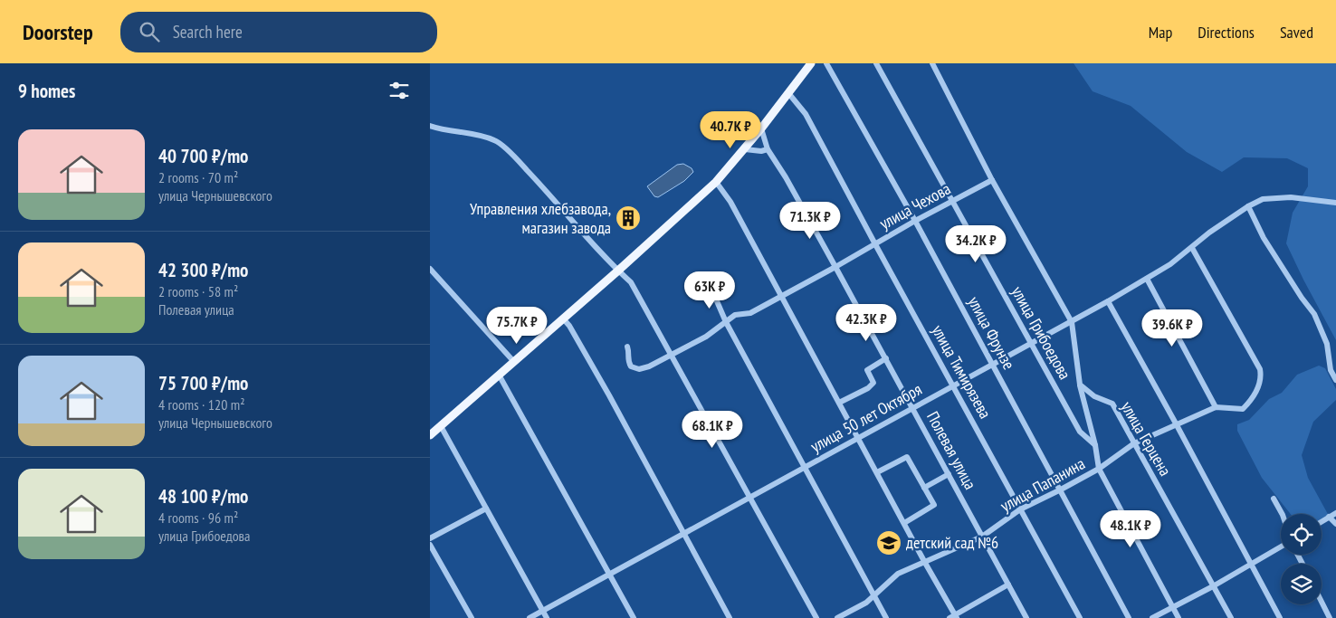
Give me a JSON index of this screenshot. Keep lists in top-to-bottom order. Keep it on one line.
{"streets":{"street":["улица Чехова","улица Фрунзе","улица Грибоедова","улица Тимирязева","улица 50 лет Октября","улица Герцена","Полевая улица","улица Папанина"]},"crossings":[["улица Чехова","улица Фрунзе"],["улица Чехова","улица Грибоедова"],["улица Чехова","улица Тимирязева"],["улица Чехова","Полевая улица"],["улица Фрунзе","улица 50 лет Октября"],["улица Фрунзе","улица Папанина"],["улица Грибоедова","улица 50 лет Октября"],["улица Тимирязева","улица 50 лет Октября"],["улица Тимирязева","улица Папанина"],["улица 50 лет Октября","Полевая улица"],["улица 50 лет Октября","улица Папанина"],["улица Герцена","улица Папанина"],["Полевая улица","улица Папанина"]],"places":{"building":["Управления хлебзавода, магазин завода"],"school or university":["детский сад №6"]},"page":{"header":"Doorstep","search":"Search here","nav":["Map","Directions","Saved"],"heading":"9 homes","price":["40.7K ₽","71.3K ₽","34.2K ₽","63K ₽","42.3K ₽","75.7K ₽","39.6K ₽","68.1K ₽","48.1K ₽"],"list":[{"name":"40 700 ₽/mo","note":"2 rooms · 70 m² · улица Чернышевского"},{"name":"42 300 ₽/mo","note":"2 rooms · 58 m² · Полевая улица"},{"name":"75 700 ₽/mo","note":"4 rooms · 120 m² · улица Чернышевского"},{"name":"48 100 ₽/mo","note":"4 rooms · 96 m² · улица Грибоедова"}]}}
